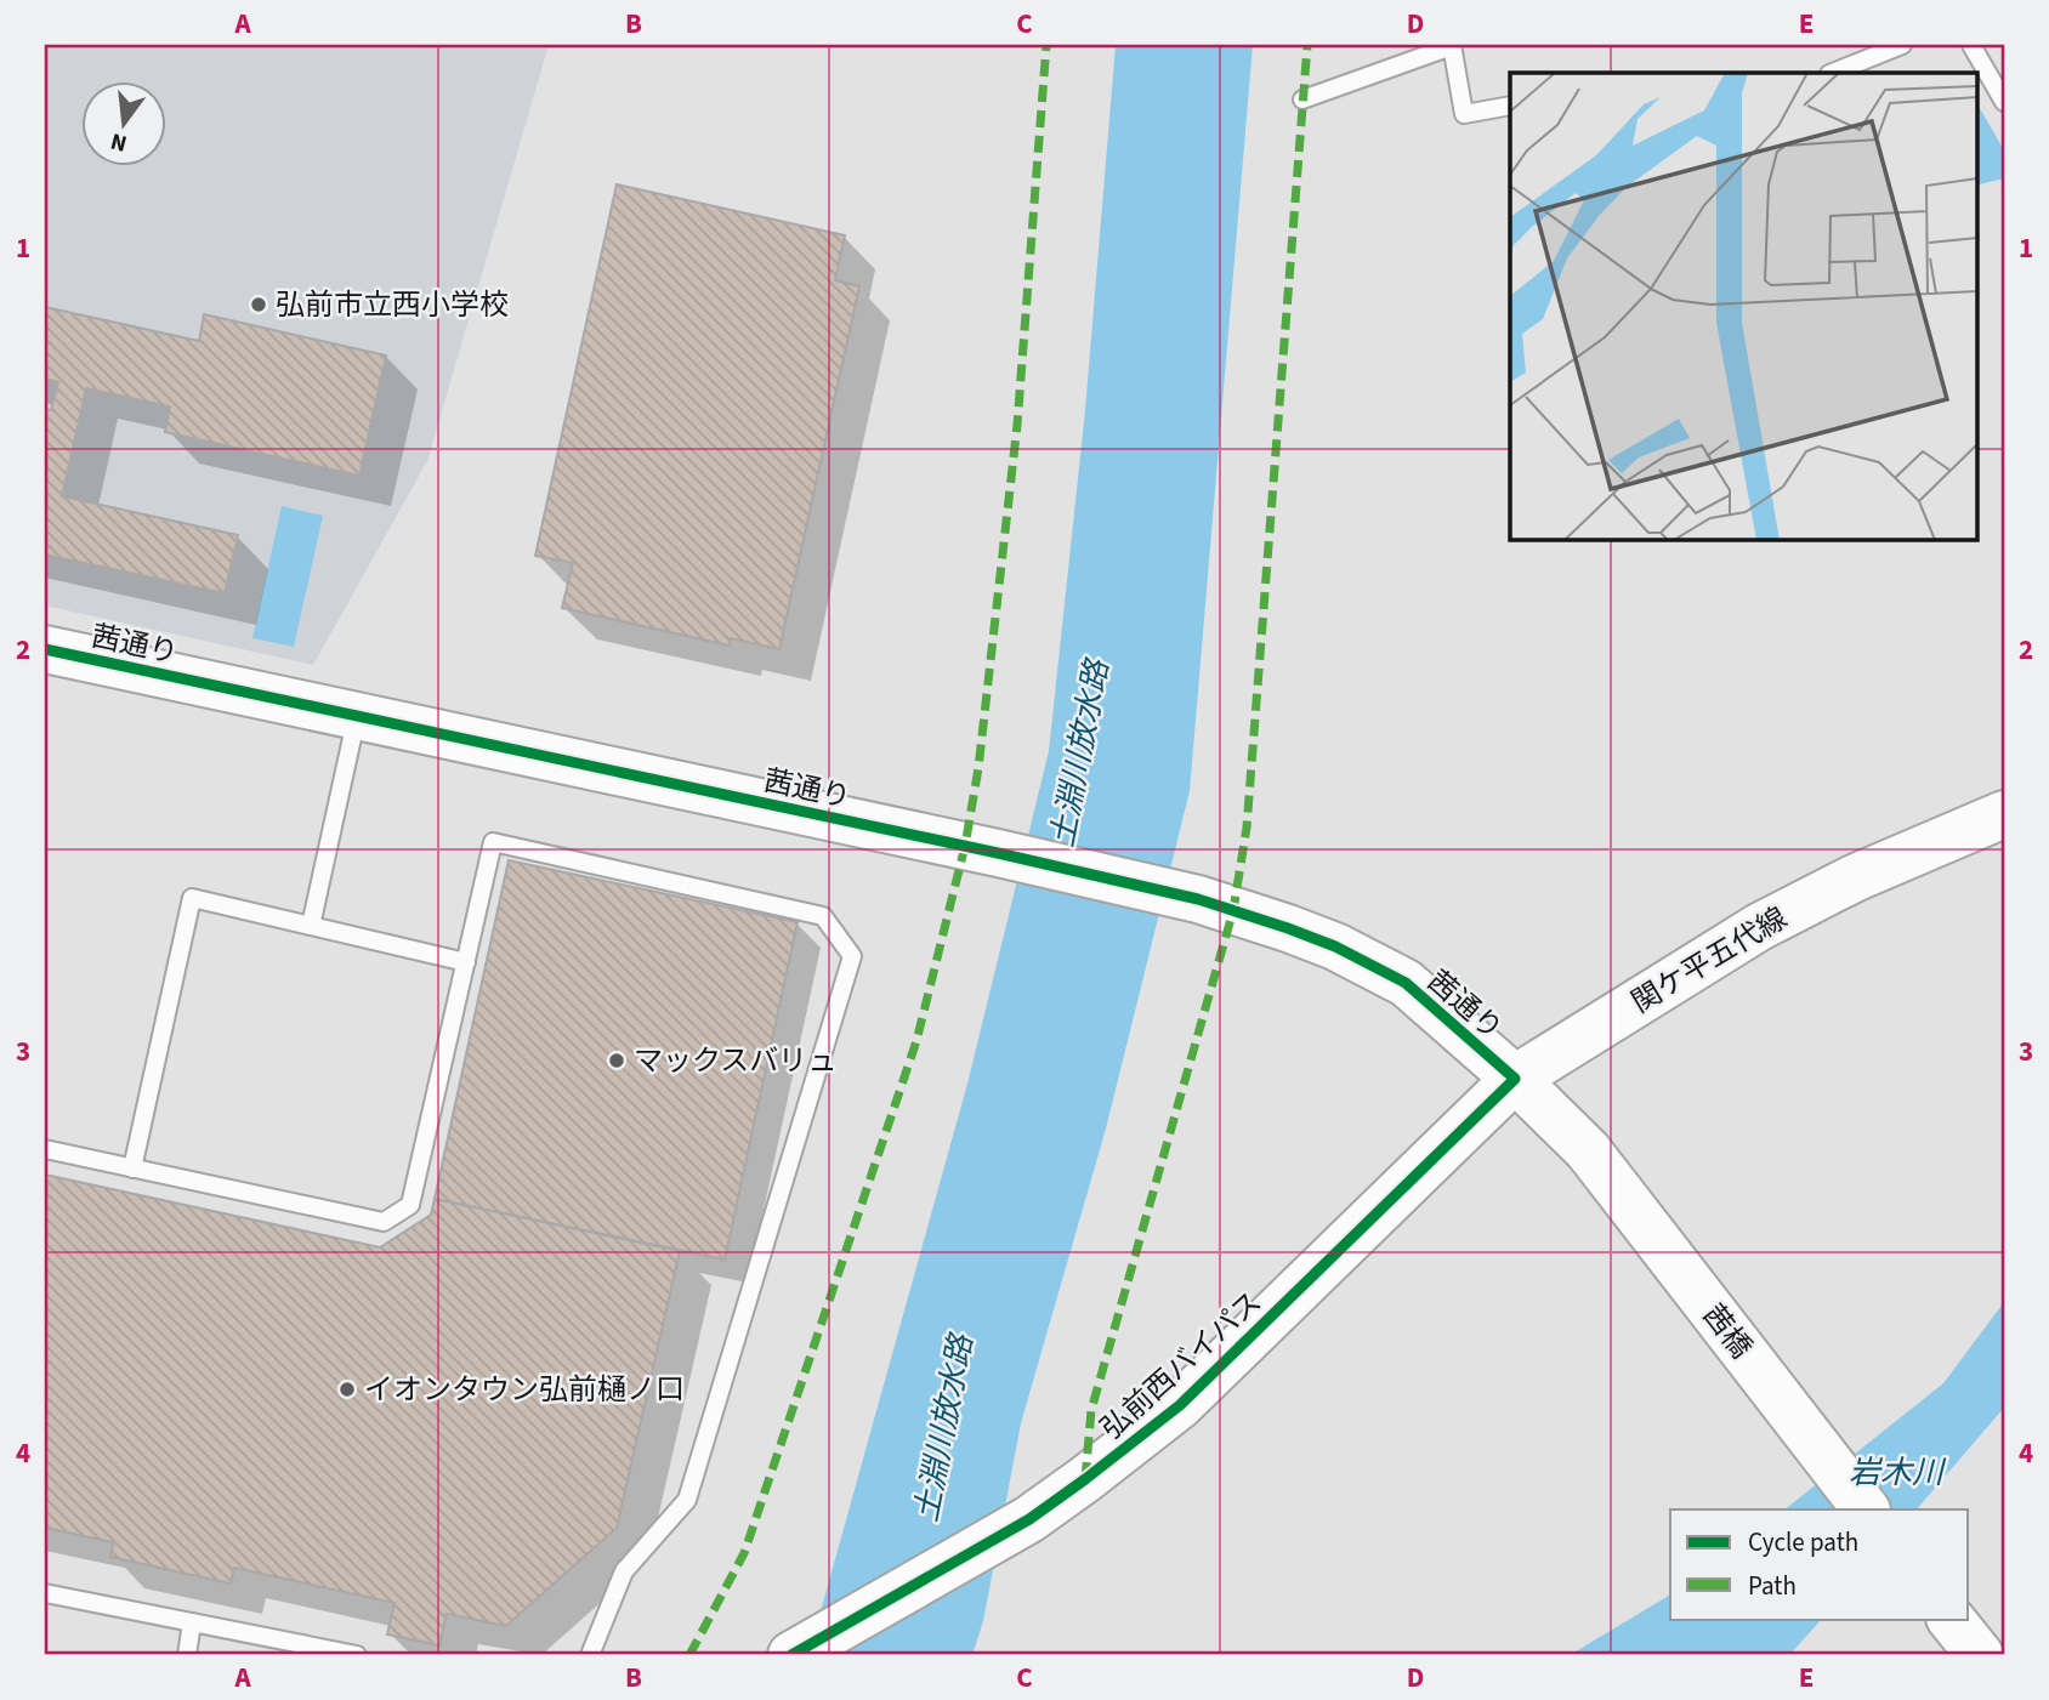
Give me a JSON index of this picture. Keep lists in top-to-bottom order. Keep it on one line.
{"streets":{"street":["茜通り","関ケ平五代線","茜橋","弘前西バイパス"]},"crossings":[["茜通り","関ケ平五代線"],["茜通り","茜橋"],["茜通り","弘前西バイパス"],["関ケ平五代線","茜橋"],["関ケ平五代線","弘前西バイパス"],["茜橋","弘前西バイパス"]],"water":["土淵川放水路","岩木川"],"places":["弘前市立西小学校","マックスバリュ","イオンタウン弘前樋ノ口"],"legend":["Cycle path","Path"],"north":"bottom","grid":{"columns":["A","B","C","D","E"],"rows":["1","2","3","4"]}}
